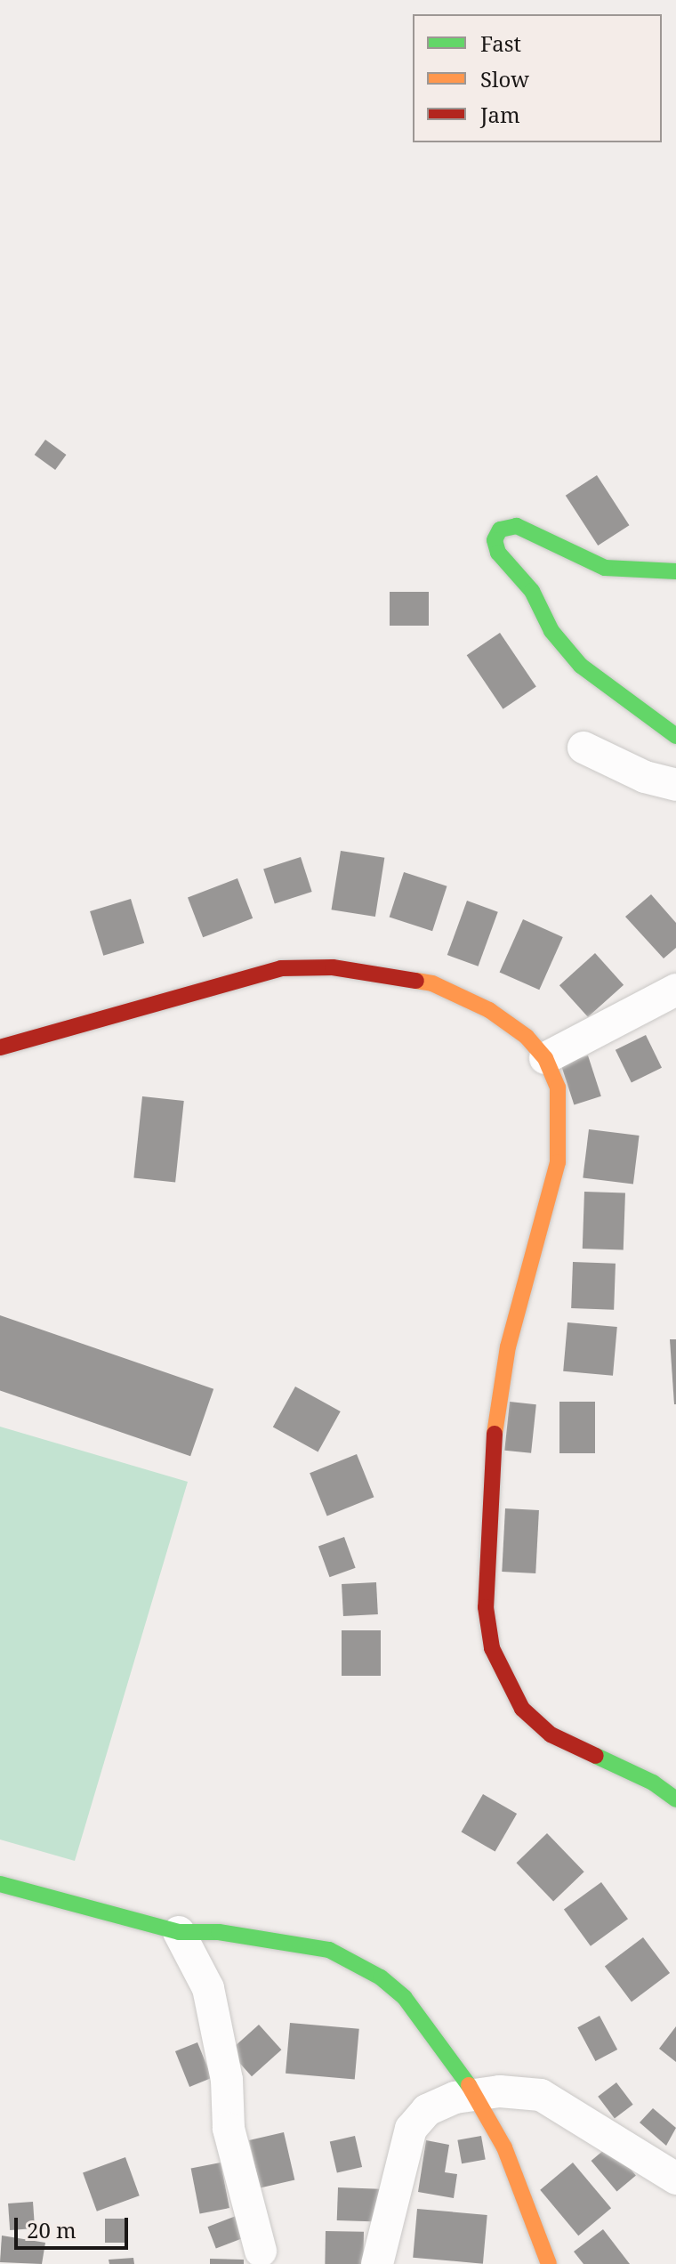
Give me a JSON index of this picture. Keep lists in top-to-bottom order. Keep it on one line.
{"legend":["Fast","Slow","Jam"],"scale_bar":"20 m"}
